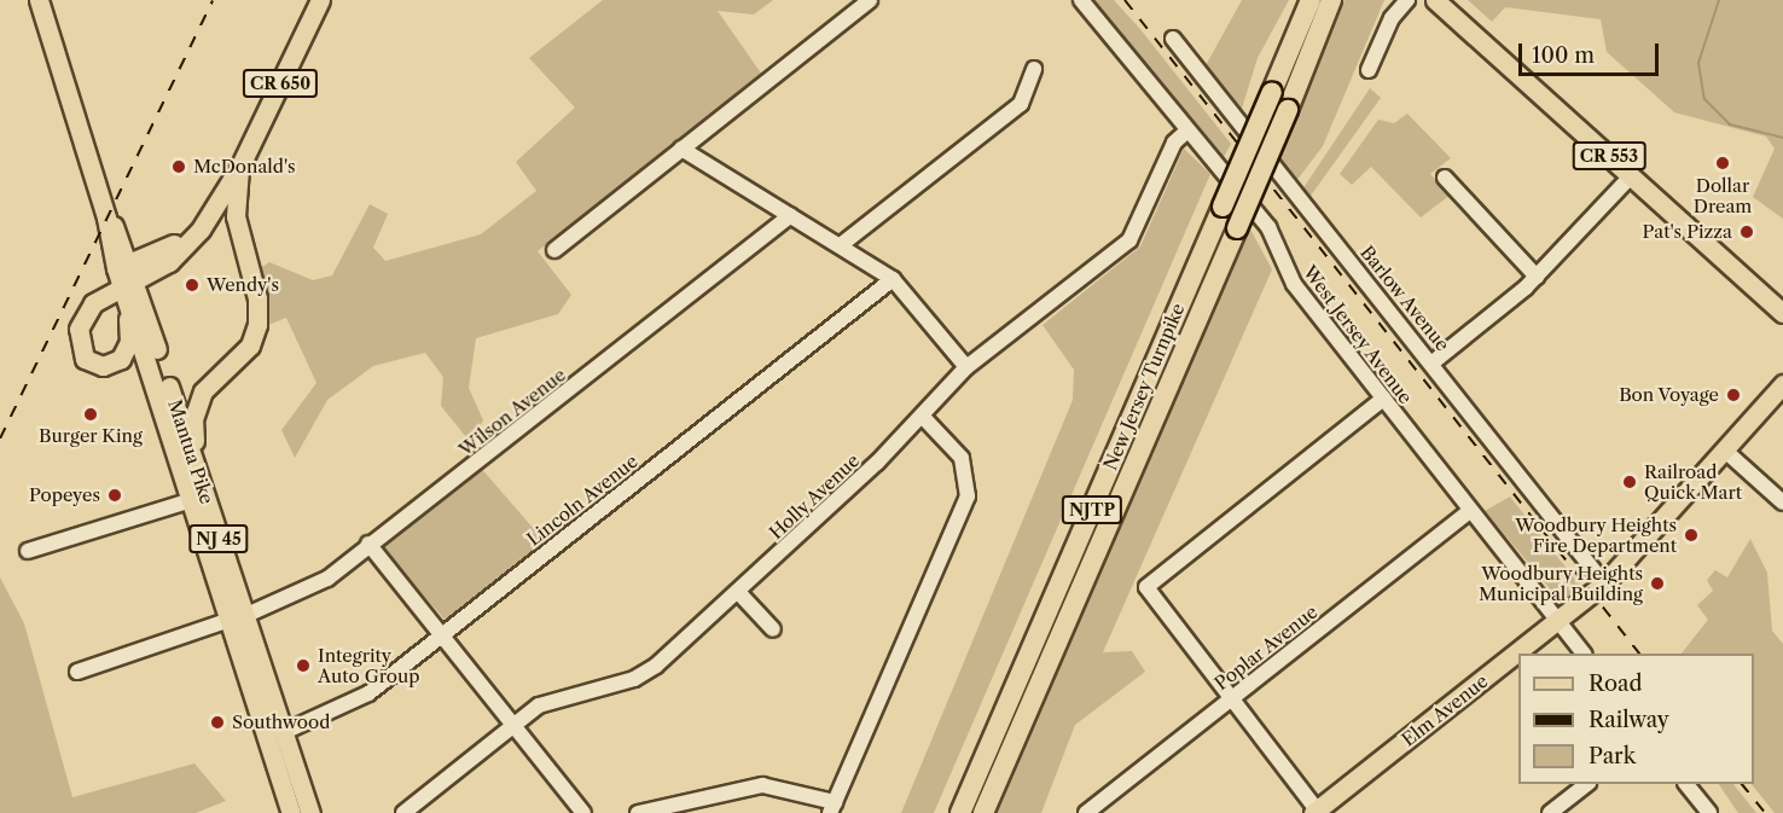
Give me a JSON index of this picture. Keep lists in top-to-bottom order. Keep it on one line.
{"streets":{"highway":["New Jersey Turnpike","NJTP"],"main road":["CR 650","CR 553","Mantua Pike","NJ 45","Elm Avenue"],"street":["Barlow Avenue","West Jersey Avenue","Wilson Avenue","Holly Avenue","Lincoln Avenue","Poplar Avenue"]},"crossings":[["CR 650","Mantua Pike"],["Barlow Avenue","Elm Avenue"],["West Jersey Avenue","Holly Avenue"],["West Jersey Avenue","Poplar Avenue"],["West Jersey Avenue","Elm Avenue"],["Wilson Avenue","Mantua Pike"],["Mantua Pike","Lincoln Avenue"]],"places":["Dollar Dream","McDonald's","Pat's Pizza","Wendy's","Bon Voyage","Burger King","Railroad Quick Mart","Popeyes","Woodbury Heights Fire Department","Woodbury Heights Municipal Building","Integrity Auto Group","Southwood"],"legend":["Road","Railway","Park"],"scale_bar":"100 m"}
